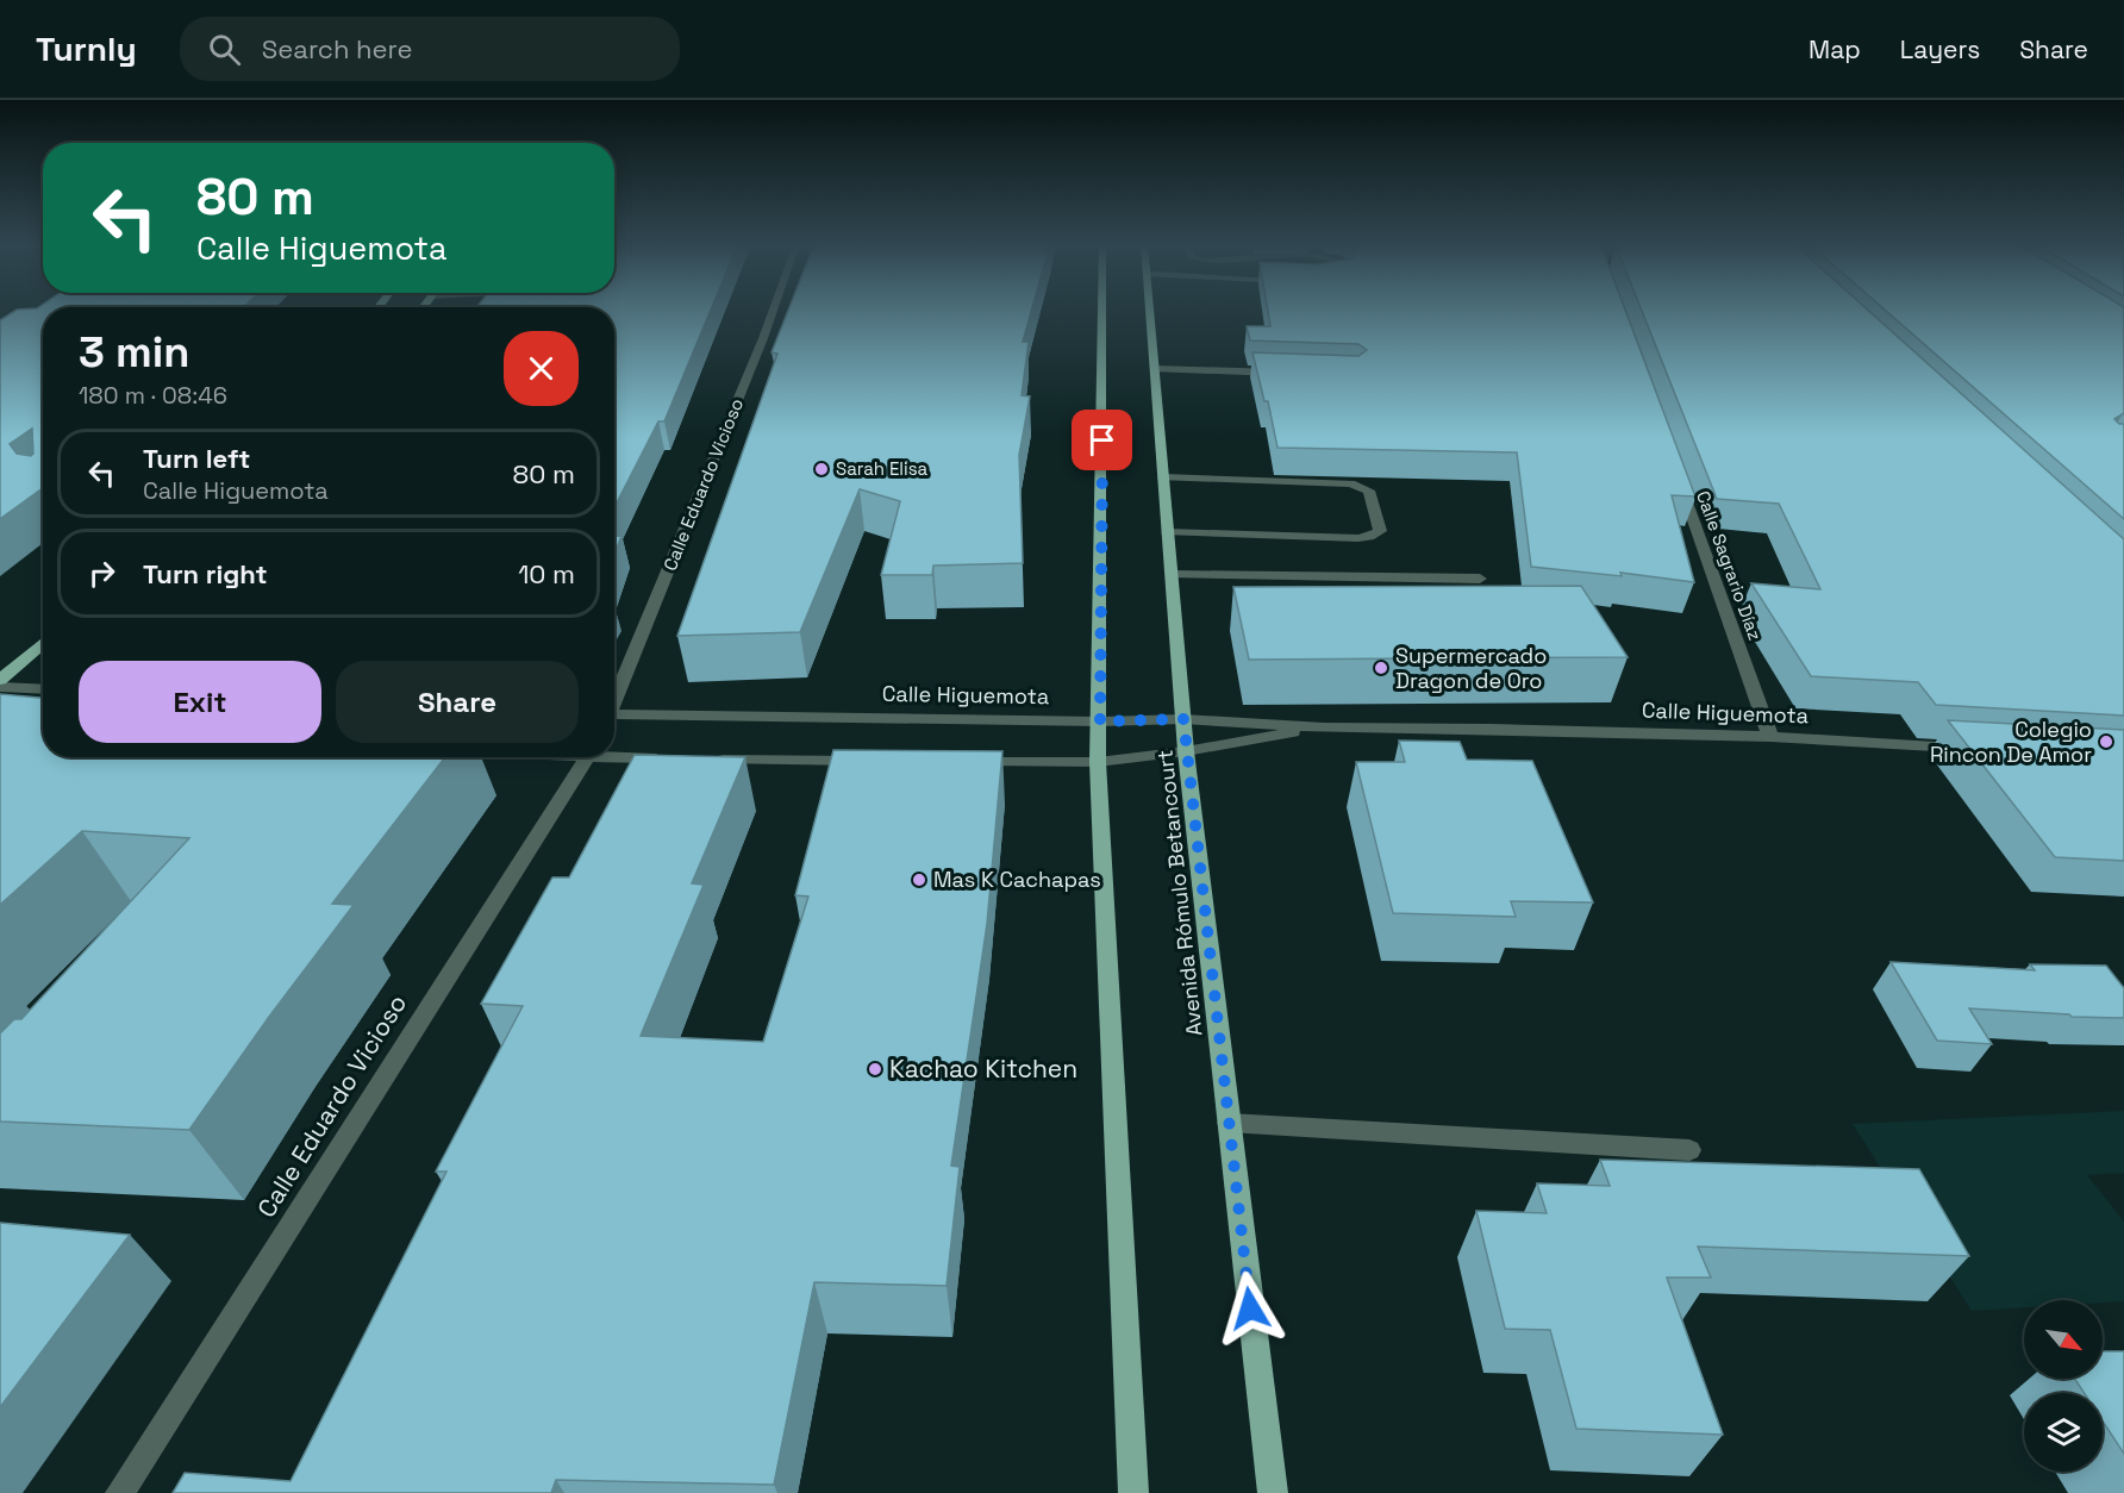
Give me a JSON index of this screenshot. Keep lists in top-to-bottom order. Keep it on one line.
{"streets":{"main road":["Avenida Rómulo Betancourt"],"street":["Calle Eduardo Vicioso","Calle Sagrario Díaz","Calle Higuemota"]},"crossings":[["Calle Sagrario Díaz","Calle Higuemota"],["Calle Higuemota","Avenida Rómulo Betancourt"]],"places":["Sarah Elisa","Supermercado Dragon de Oro","Colegio Rincon De Amor","Mas K Cachapas","Kachao Kitchen"],"north":"bottom right","page":{"header":"Turnly","search":"Search here","nav":["Map","Layers","Share"],"turn":["80 m","Calle Higuemota"],"heading":["3 min","180 m · 08:46"],"list":[{"name":"Turn left","note":"Calle Higuemota","value":"80 m"},{"name":"Turn right","value":"10 m"}],"buttons":["Exit","Share"]}}
